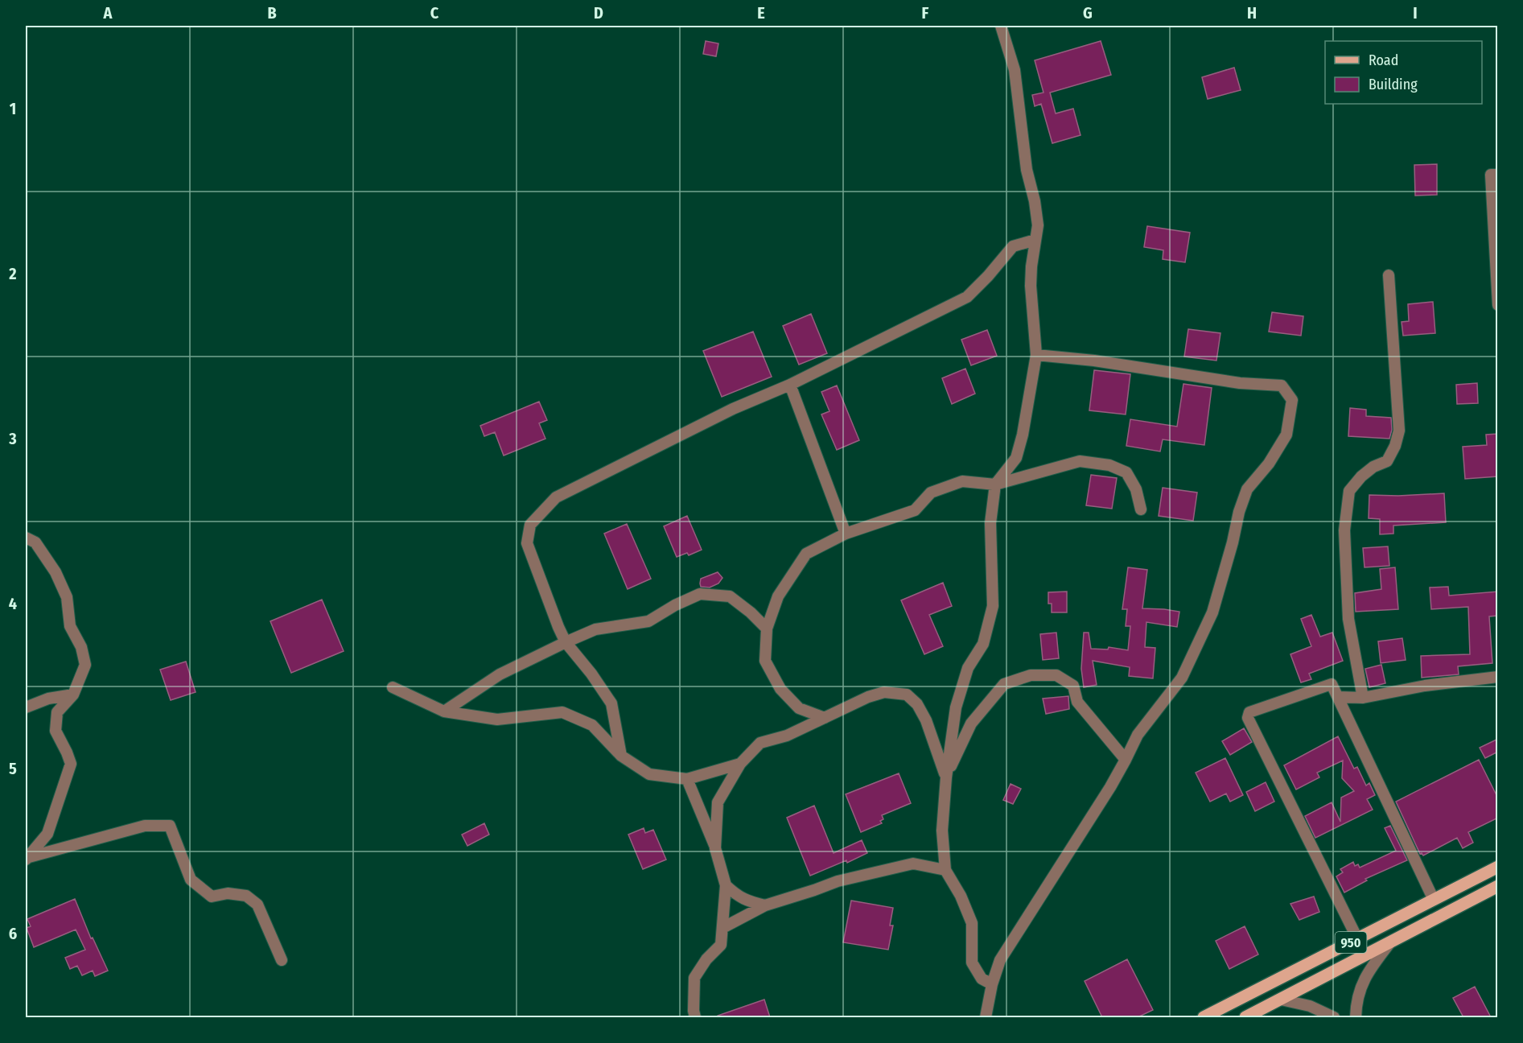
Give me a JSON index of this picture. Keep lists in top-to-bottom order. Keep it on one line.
{"streets":{"main road":["950"]},"legend":["Road","Building"],"grid":{"columns":["A","B","C","D","E","F","G","H","I"],"rows":["1","2","3","4","5","6"]}}
